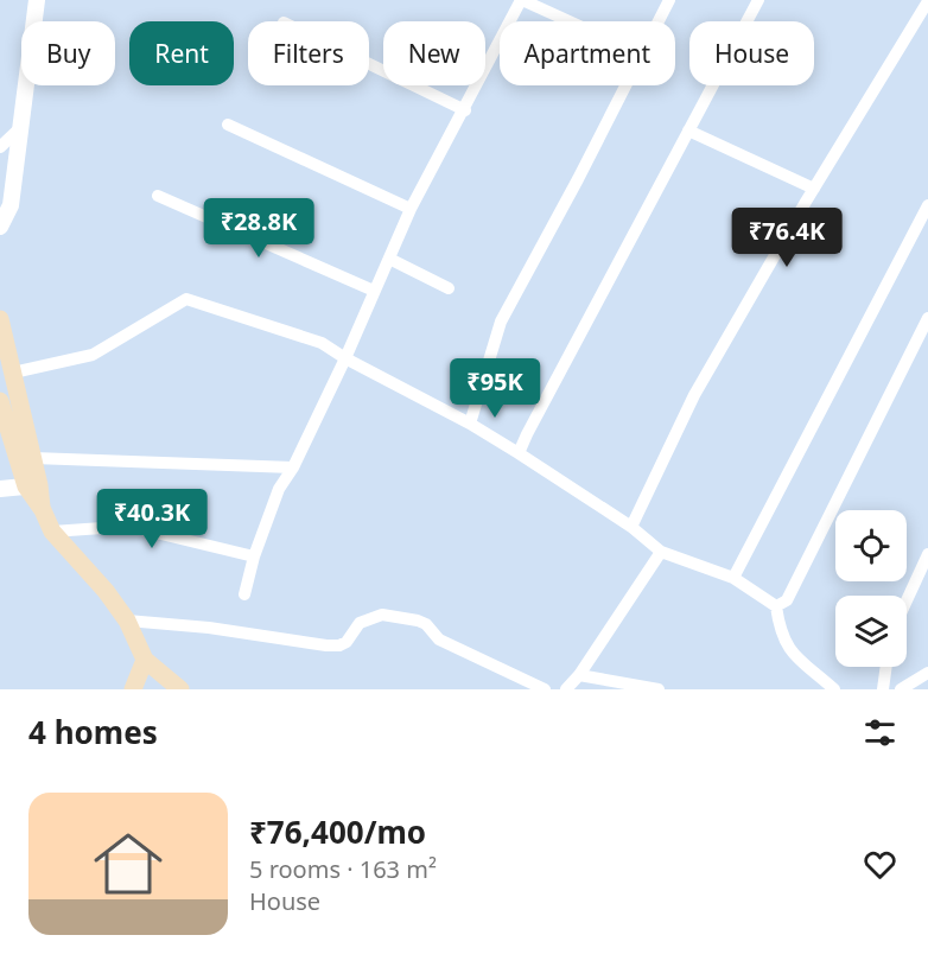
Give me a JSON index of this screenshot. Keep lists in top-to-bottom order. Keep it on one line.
{"page":{"chip":["Buy","Rent","Filters","New","Apartment","House"],"price":["₹28.8K","₹76.4K","₹95K","₹40.3K"],"heading":"4 homes","list":[{"name":"₹76,400/mo","note":"5 rooms · 163 m² · House"}]}}
